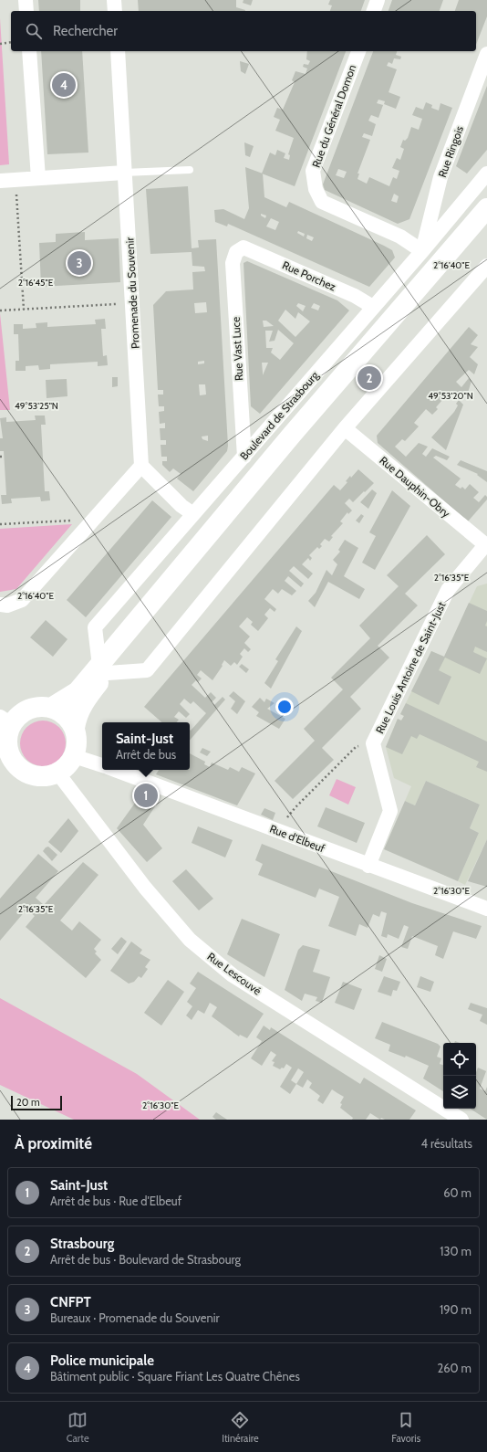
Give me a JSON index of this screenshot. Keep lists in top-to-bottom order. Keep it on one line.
{"streets":{"main road":["Boulevard de Strasbourg"],"street":["Rue du Général Domon","Rue Ringois","Rue Porchez","Promenade du Souvenir","Rue Vast Luce","Rue Dauphin-Obry","Rue Louis Antoine de Saint-Just","Rue d'Elbeuf","Rue Lescouvé"]},"crossings":[["Rue du Général Domon","Rue Ringois"],["Rue du Général Domon","Boulevard de Strasbourg"],["Rue Ringois","Boulevard de Strasbourg"],["Rue Porchez","Rue Vast Luce"],["Rue Porchez","Boulevard de Strasbourg"],["Rue Vast Luce","Boulevard de Strasbourg"],["Boulevard de Strasbourg","Rue Lescouvé"],["Rue Dauphin-Obry","Rue Louis Antoine de Saint-Just"],["Rue Louis Antoine de Saint-Just","Rue d'Elbeuf"]],"scale_bar":"20 m","page":{"search":"Rechercher","pins":["4","3","2","1"],"popup":["Saint-Just","Arrêt de bus"],"scale":"20 m","heading":["À proximité","4 résultats"],"list":[{"mark":"1","name":"Saint-Just","note":"Arrêt de bus · Rue d'Elbeuf","value":"60 m"},{"mark":"2","name":"Strasbourg","note":"Arrêt de bus · Boulevard de Strasbourg","value":"130 m"},{"mark":"3","name":"CNFPT","note":"Bureaux · Promenade du Souvenir","value":"190 m"},{"mark":"4","name":"Police municipale","note":"Bâtiment public · Square Friant Les Quatre Chênes","value":"260 m"}],"nav":["Carte","Itinéraire","Favoris"]},"coordinates":["2°16'40\"E","2°16'45\"E","49°53'20\"N","49°53'25\"N","2°16'35\"E","2°16'30\"E"]}
